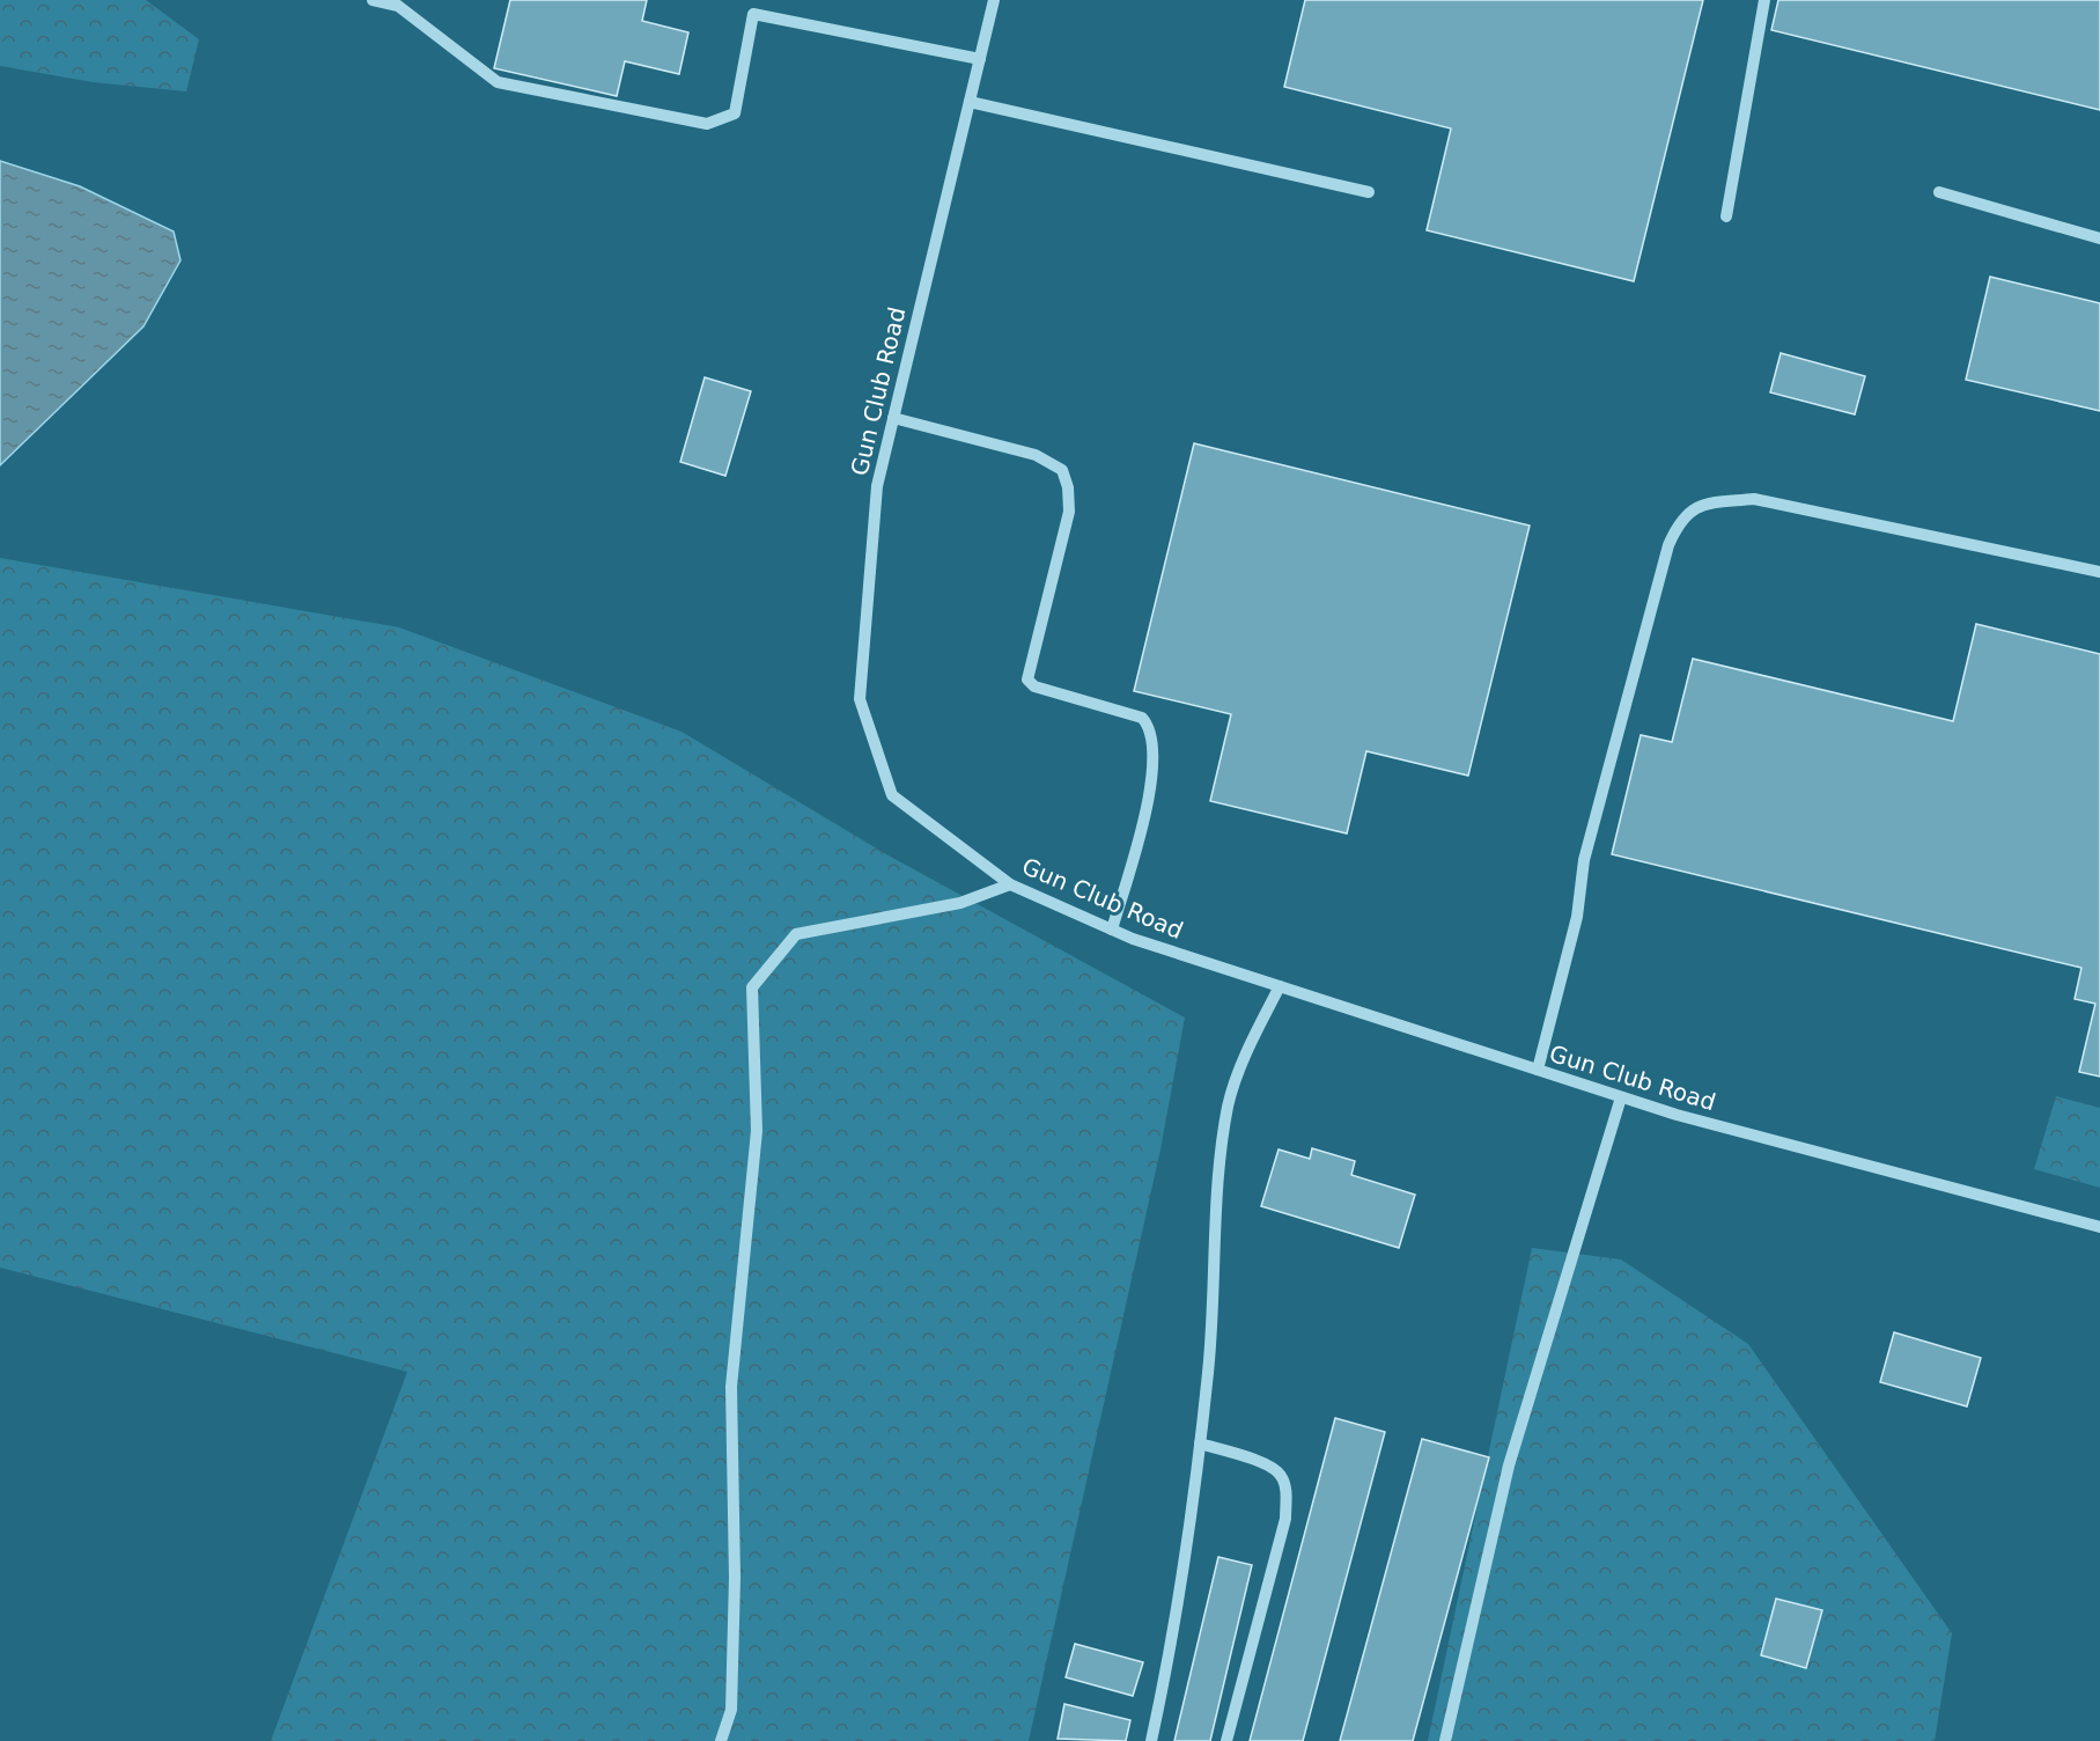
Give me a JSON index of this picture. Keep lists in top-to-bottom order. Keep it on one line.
{"streets":{"street":["Gun Club Road"]}}
